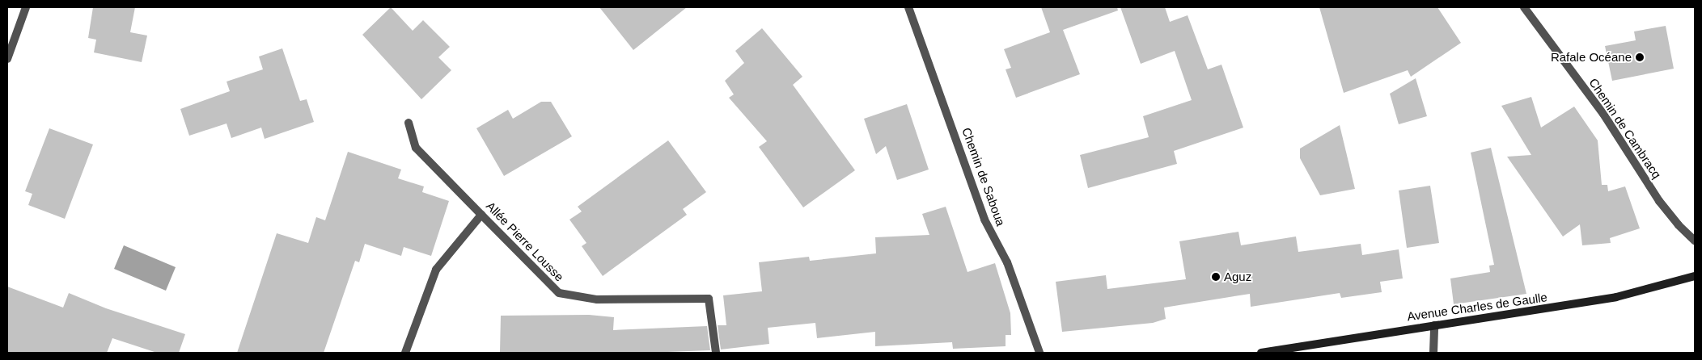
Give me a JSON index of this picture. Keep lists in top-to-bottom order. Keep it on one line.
{"streets":{"street":["Chemin de Cambracq","Chemin de Saboua","Allée Pierre Lousse","Avenue Charles de Gaulle"]},"places":["Rafale Océane","Aguz"]}
